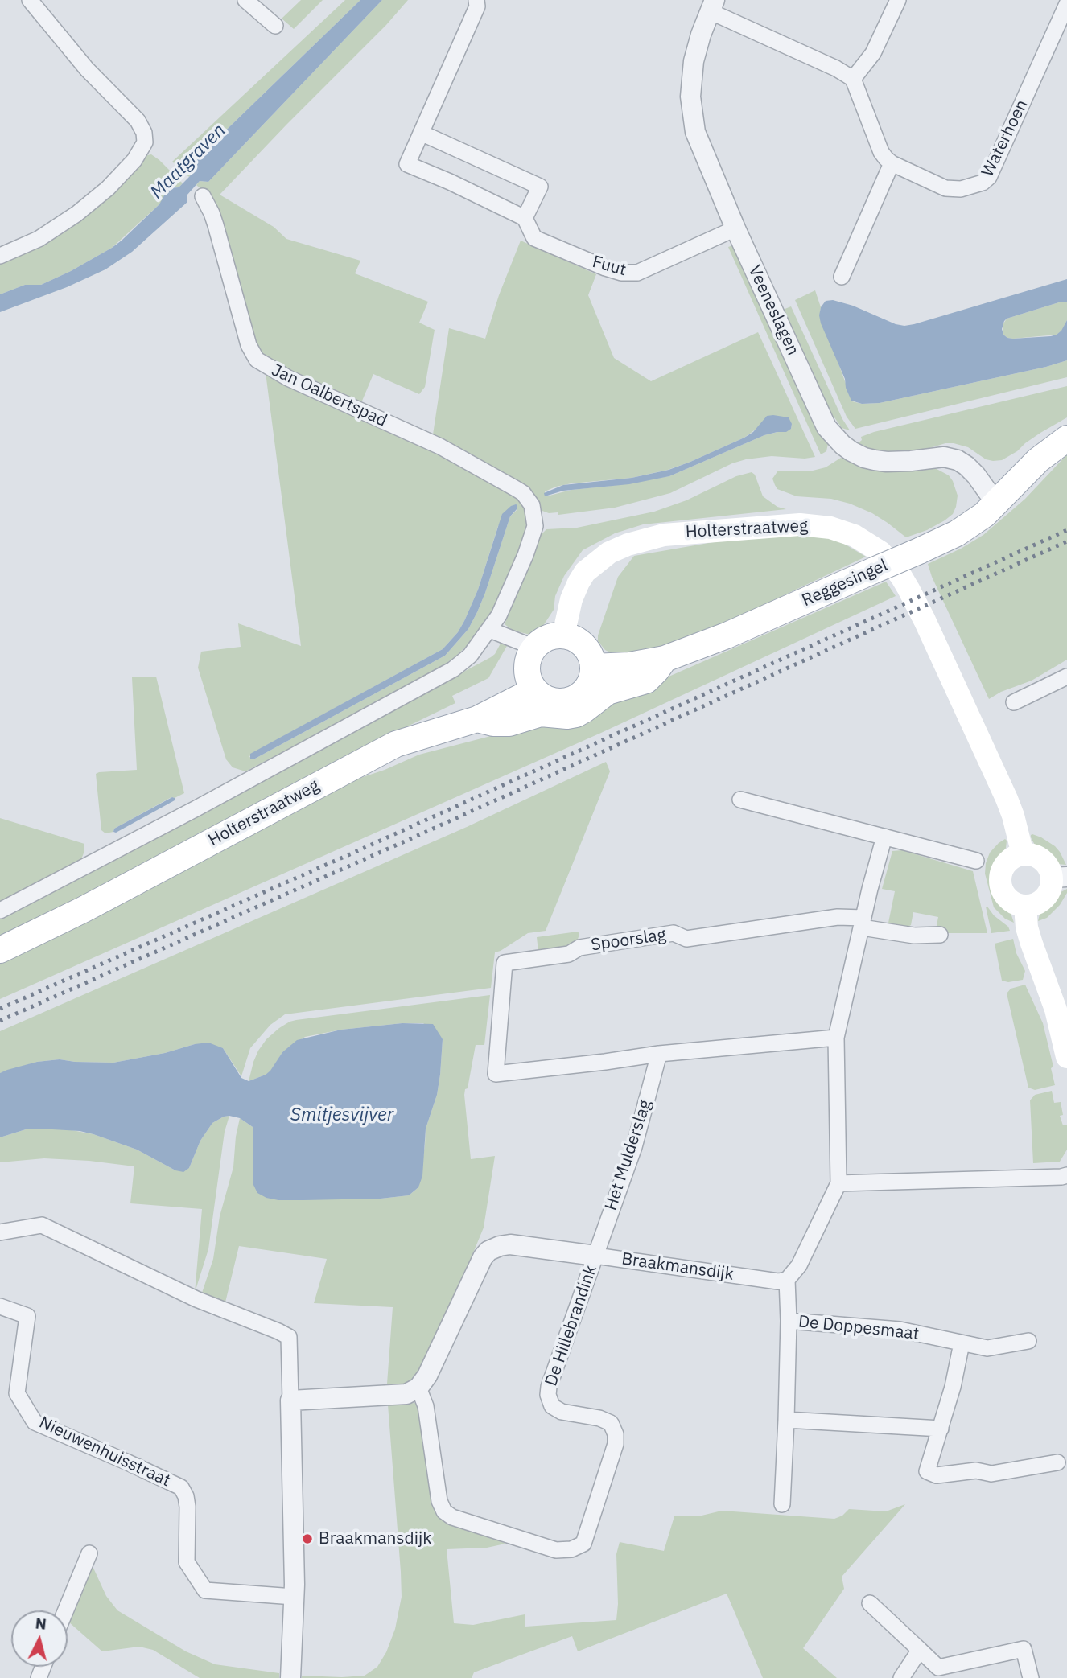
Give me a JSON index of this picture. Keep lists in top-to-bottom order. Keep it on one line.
{"streets":{"main road":["Holterstraatweg","Reggesingel"],"street":["Waterhoen","Fuut","Veeneslagen","Jan Oalbertspad","Spoorslag","Het Mulderslag","Braakmansdijk","De Hillebrandink","De Doppesmaat","Nieuwenhuisstraat"]},"crossings":[["Fuut","Veeneslagen"],["Veeneslagen","Reggesingel"],["Holterstraatweg","Reggesingel"],["Spoorslag","Het Mulderslag"],["Het Mulderslag","Braakmansdijk"],["Het Mulderslag","De Hillebrandink"],["Braakmansdijk","De Hillebrandink"],["Braakmansdijk","De Doppesmaat"]],"water":["Maatgraven","Smitjesvijver"],"places":["Braakmansdijk"],"north":"top"}
